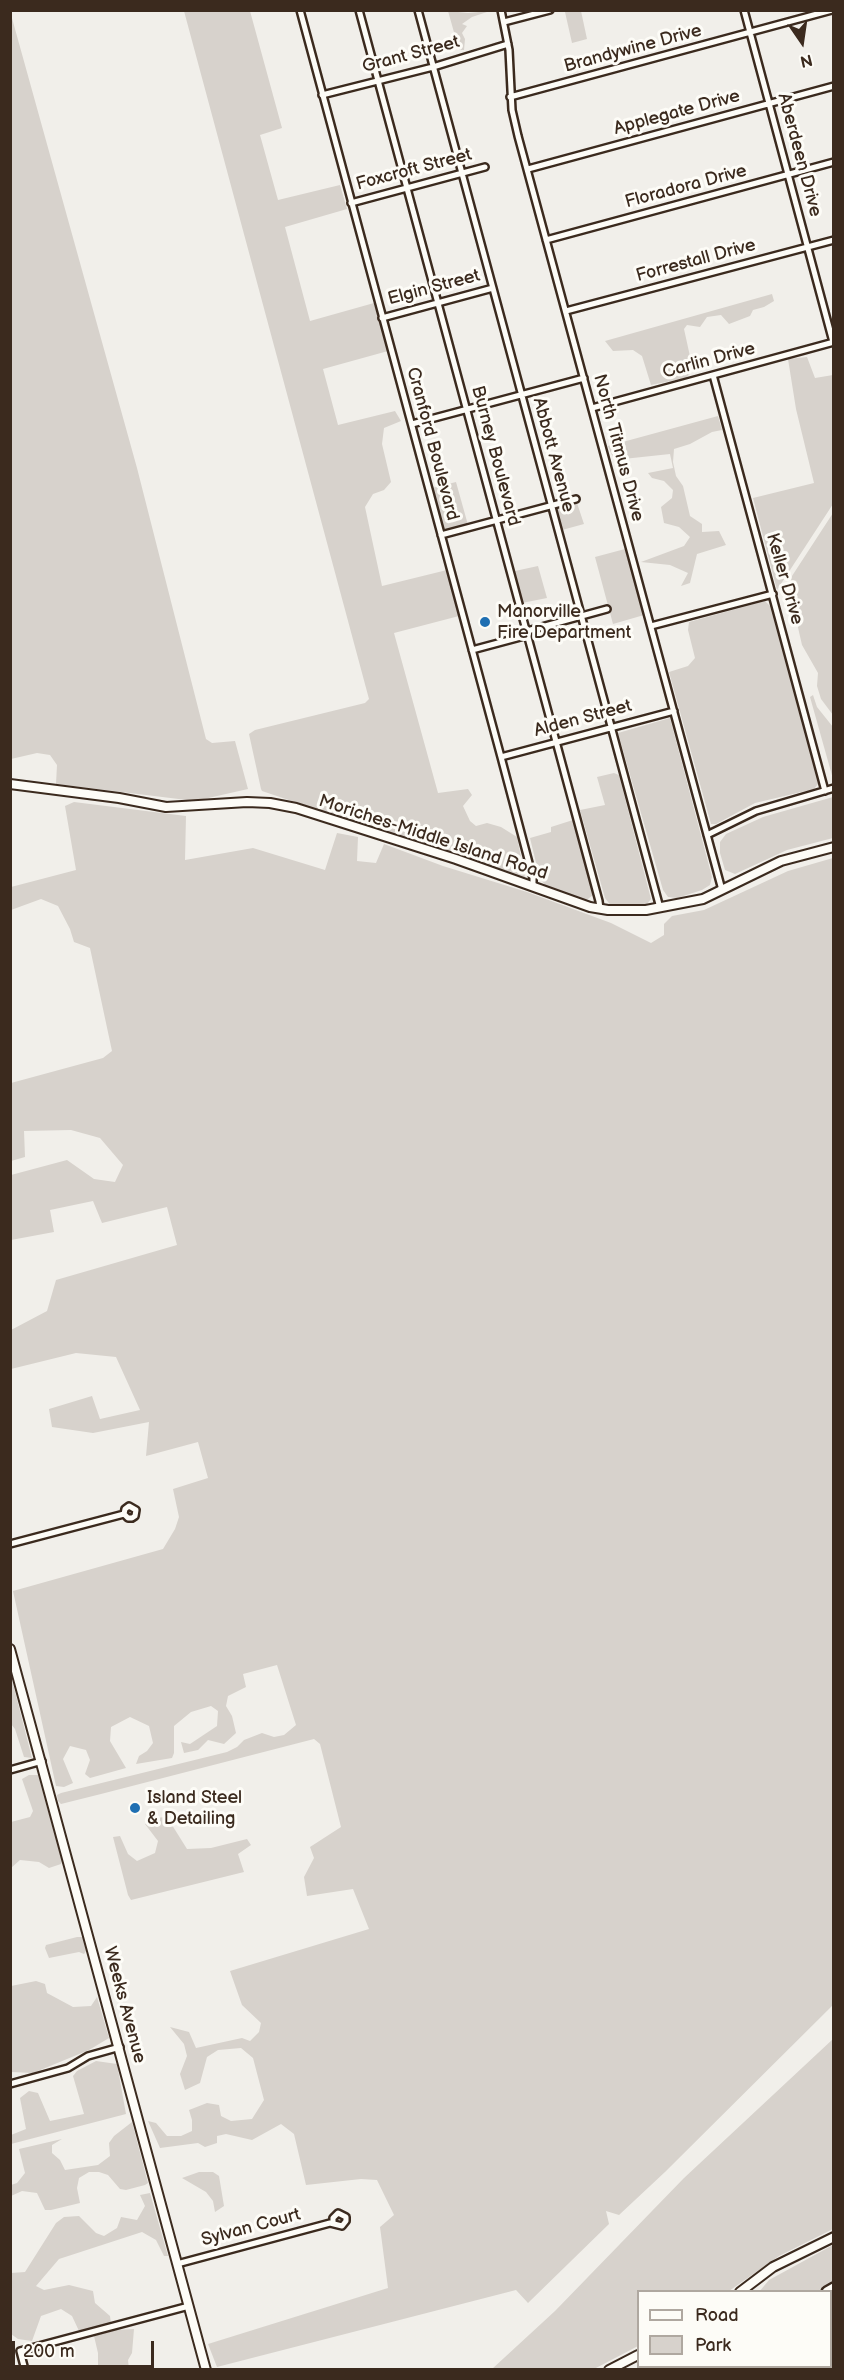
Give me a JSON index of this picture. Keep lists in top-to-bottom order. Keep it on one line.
{"streets":{"street":["Brandywine Drive","Grant Street","Applegate Drive","Aberdeen Drive","Foxcroft Street","Floradora Drive","Forrestall Drive","Elgin Street","Carlin Drive","Cranford Boulevard","North Titmus Drive","Abbott Avenue","Burney Boulevard","Keller Drive","Alden Street","Moriches-Middle Island Road","Weeks Avenue","Sylvan Court"]},"crossings":[["Brandywine Drive","Aberdeen Drive"],["Brandywine Drive","North Titmus Drive"],["Grant Street","Cranford Boulevard"],["Grant Street","North Titmus Drive"],["Grant Street","Abbott Avenue"],["Grant Street","Burney Boulevard"],["Applegate Drive","Aberdeen Drive"],["Applegate Drive","North Titmus Drive"],["Aberdeen Drive","Floradora Drive"],["Aberdeen Drive","Forrestall Drive"],["Aberdeen Drive","Carlin Drive"],["Foxcroft Street","Cranford Boulevard"],["Foxcroft Street","Abbott Avenue"],["Foxcroft Street","Burney Boulevard"],["Floradora Drive","North Titmus Drive"],["Forrestall Drive","North Titmus Drive"],["Elgin Street","Cranford Boulevard"],["Elgin Street","Abbott Avenue"],["Elgin Street","Burney Boulevard"],["Carlin Drive","North Titmus Drive"],["Carlin Drive","Keller Drive"],["Cranford Boulevard","Alden Street"],["Cranford Boulevard","Moriches-Middle Island Road"],["North Titmus Drive","Alden Street"],["North Titmus Drive","Moriches-Middle Island Road"],["Abbott Avenue","Alden Street"],["Abbott Avenue","Moriches-Middle Island Road"],["Burney Boulevard","Alden Street"],["Burney Boulevard","Moriches-Middle Island Road"],["Weeks Avenue","Sylvan Court"]],"places":["Manorville Fire Department","Island Steel & Detailing"],"legend":["Road","Park"],"scale_bar":"200 m","north":"bottom"}
